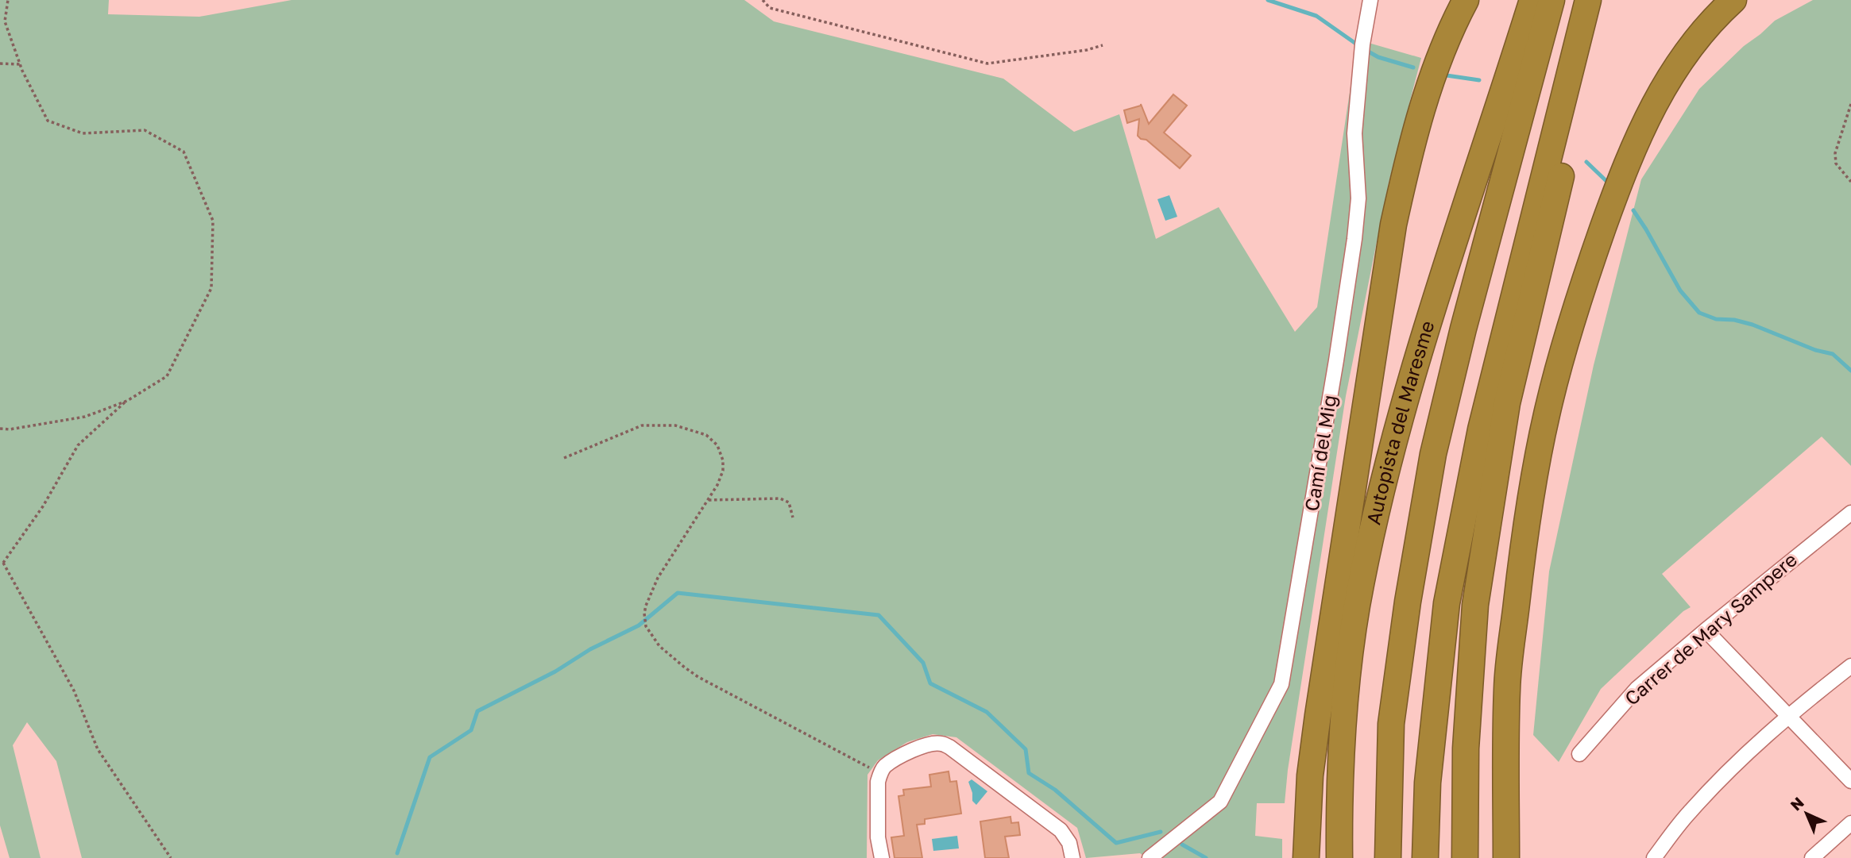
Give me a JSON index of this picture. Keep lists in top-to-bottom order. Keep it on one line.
{"streets":{"highway":["Autopista del Maresme"],"street":["Camí del Mig","Carrer de Mary Sampere"]},"north":"top left"}
